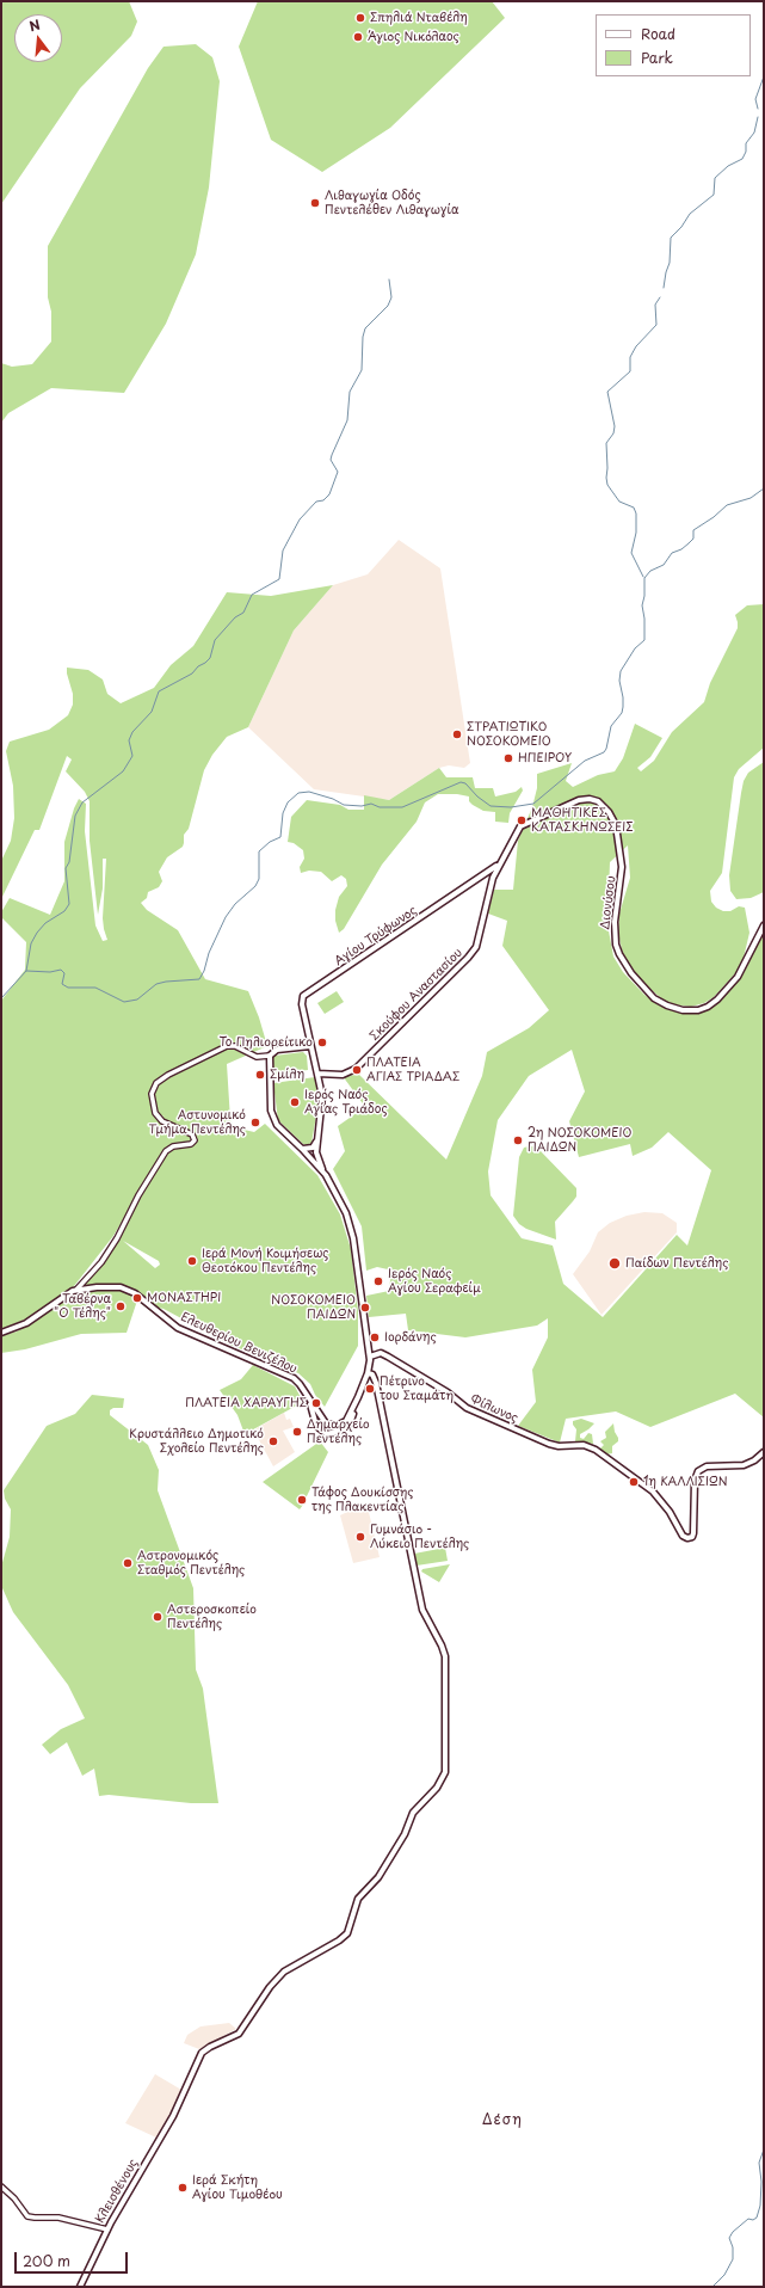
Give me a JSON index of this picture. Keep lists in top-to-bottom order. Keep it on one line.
{"streets":{"main road":["Διονύσου","Αγίου Τρύφωνος","Σκούφου Αναστασίου","Ελευθερίου Βενιζέλου","Φίλωνος","Κλεισθένους"]},"crossings":[["Διονύσου","Αγίου Τρύφωνος"],["Διονύσου","Σκούφου Αναστασίου"],["Αγίου Τρύφωνος","Σκούφου Αναστασίου"]],"districts":["Δέση"],"places":["Σπηλιά Νταβέλη","Άγιος Νικόλαος","Λιθαγωγία Οδός Πεντελέθεν Λιθαγωγία","ΣΤΡΑΤΙΩΤΙΚΟ ΝΟΣΟΚΟΜΕΙΟ","ΗΠΕΙΡΟΥ","ΜΑΘΗΤΙΚΕΣ ΚΑΤΑΣΚΗΝΏΣΕΙΣ","Το Πηλιορείτικο","ΠΛΑΤΕΙΑ ΑΓΙΑΣ ΤΡΙΑΔΑΣ","Σμίλη","Ιερός Ναός Αγίας Τριάδος","Αστυνομικό Τμήμα Πεντέλης","2η ΝΟΣΟΚΟΜΕΙΟ ΠΑΙΔΩΝ","Ιερά Μονή Κοιμήσεως Θεοτόκου Πεντέλης","Παίδων Πεντέλης","Ιερός Ναός Αγίου Σεραφείμ","ΜΟΝΑΣΤΗΡΙ","Ταβέρνα \"Ο Τέλης\"","ΝΟΣΟΚΟΜΕΙΟ ΠΑΙΔΩΝ","Ιορδάνης","Πέτρινο του Σταμάτη","ΠΛΑΤΕΙΑ ΧΑΡΑΥΓΗΣ","Δημαρχείο Πεντέλης","Κρυστάλλειο Δημοτικό Σχολείο Πεντέλης","1η ΚΑΛΛΙΣΙΩΝ","Τάφος Δουκίσσης της Πλακεντίας","Γυμνάσιο - Λύκειο Πεντέλης","Αστρονομικός Σταθμός Πεντέλης","Αστεροσκοπείο Πεντέλης","Ιερά Σκήτη Αγίου Τιμοθέου"],"legend":["Road","Park"],"scale_bar":"200 m","north":"top"}
